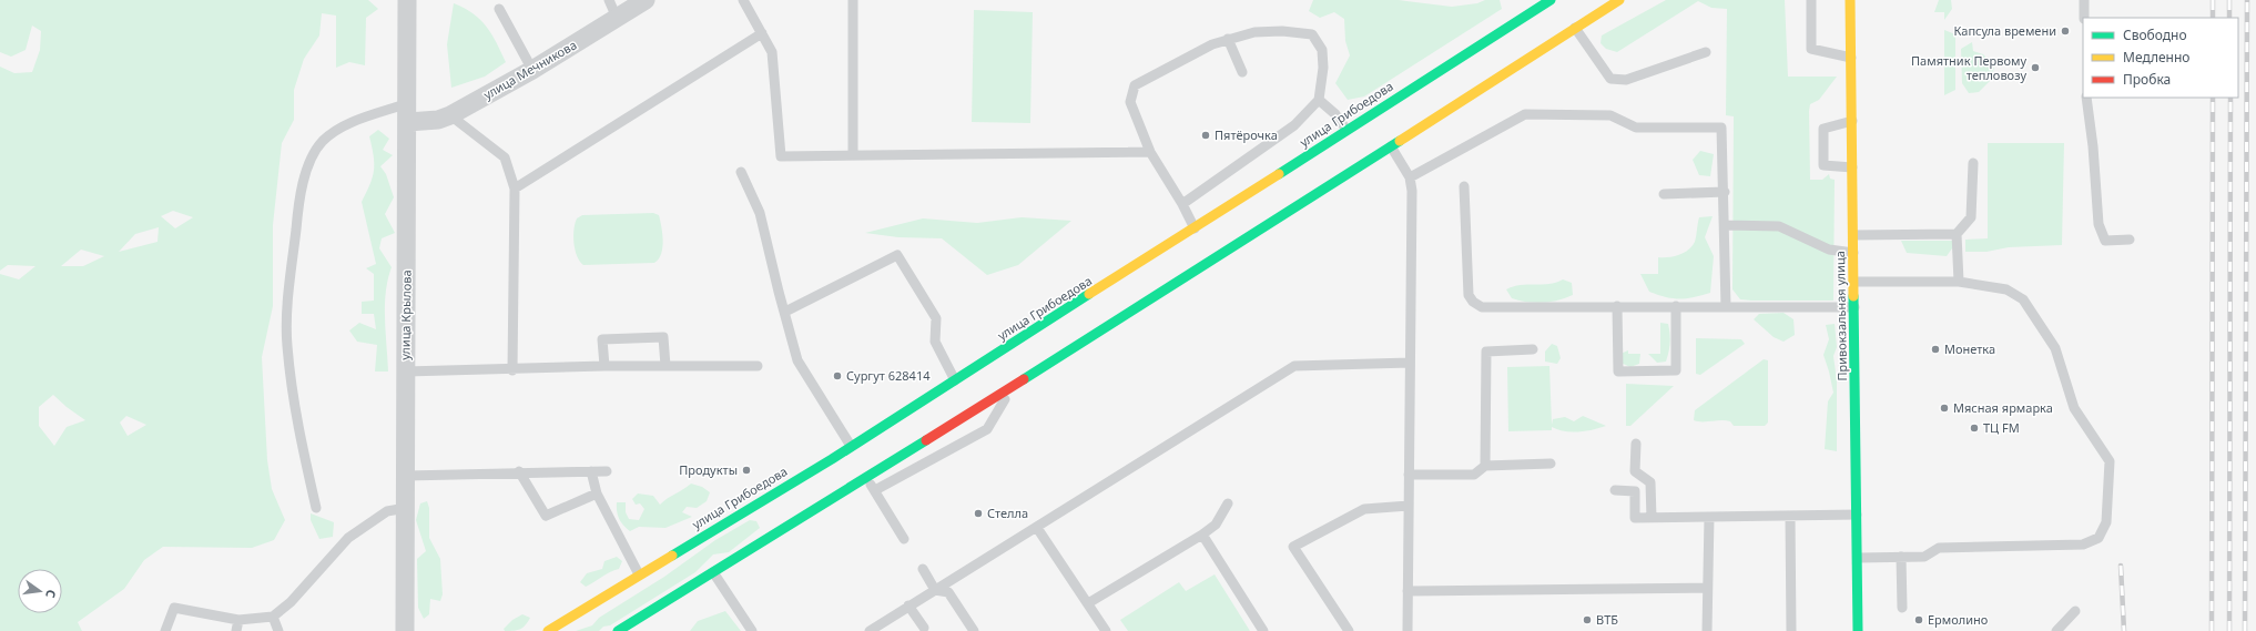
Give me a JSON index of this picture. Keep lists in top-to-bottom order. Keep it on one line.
{"streets":{"main road":["улица Грибоедова","Привокзальная улица"],"street":["улица Мечникова","улица Крылова"]},"crossings":[["улица Мечникова","улица Крылова"]],"places":["Капсула времени","Памятник Первому тепловозу","Пятёрочка","Монетка","Сургут 628414","Мясная ярмарка","ТЦ FM","Продукты","Стелла","ВТБ","Ермолино"],"legend":["Свободно","Медленно","Пробка"],"north":"right"}
